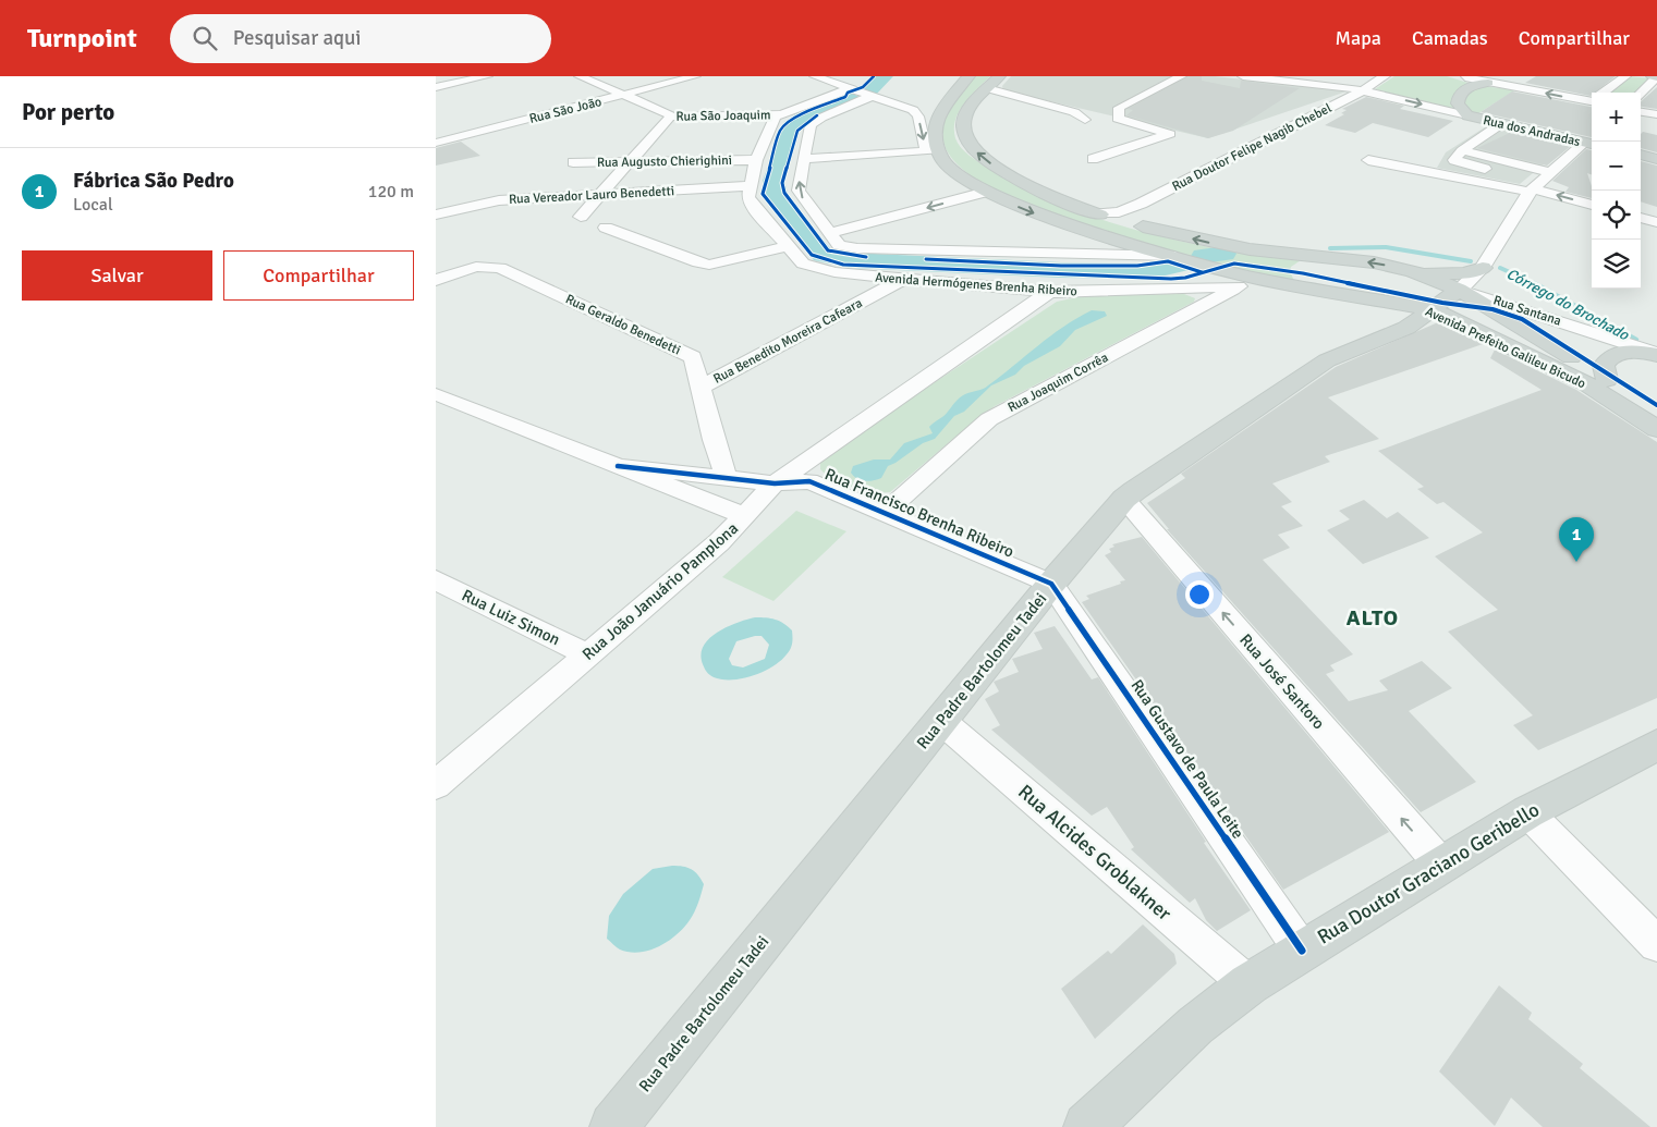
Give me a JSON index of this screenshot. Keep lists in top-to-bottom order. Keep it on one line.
{"streets":{"main road":["Rua dos Andradas","Avenida Prefeito Galileu Bicudo","Rua Padre Bartolomeu Tadei","Rua Doutor Graciano Geribello"],"street":["Rua São João","Rua São Joaquim","Rua Doutor Felipe Nagib Chebel","Rua Augusto Chierighini","Rua Vereador Lauro Benedetti","Avenida Hermógenes Brenha Ribeiro","Rua Santana","Rua Geraldo Benedetti","Rua Benedito Moreira Cafeara","Rua Joaquim Corrêa","Rua Francisco Brenha Ribeiro","Rua João Januário Pamplona","Rua Luiz Simon","Rua José Santoro","Rua Gustavo de Paula Leite","Rua Alcides Groblakner"]},"crossings":[["Rua São João","Rua São Joaquim"],["Rua São Joaquim","Avenida Hermógenes Brenha Ribeiro"],["Rua Doutor Felipe Nagib Chebel","Avenida Prefeito Galileu Bicudo"],["Rua Augusto Chierighini","Avenida Hermógenes Brenha Ribeiro"],["Rua Vereador Lauro Benedetti","Avenida Hermógenes Brenha Ribeiro"],["Avenida Hermógenes Brenha Ribeiro","Rua Benedito Moreira Cafeara"],["Avenida Hermógenes Brenha Ribeiro","Avenida Prefeito Galileu Bicudo"],["Avenida Hermógenes Brenha Ribeiro","Rua Joaquim Corrêa"],["Avenida Hermógenes Brenha Ribeiro","Rua João Januário Pamplona"],["Rua Santana","Avenida Prefeito Galileu Bicudo"],["Rua Santana","Rua Padre Bartolomeu Tadei"],["Rua Geraldo Benedetti","Rua Benedito Moreira Cafeara"],["Rua Geraldo Benedetti","Rua Francisco Brenha Ribeiro"],["Avenida Prefeito Galileu Bicudo","Rua Joaquim Corrêa"],["Avenida Prefeito Galileu Bicudo","Rua Padre Bartolomeu Tadei"],["Rua Joaquim Corrêa","Rua Francisco Brenha Ribeiro"],["Rua Francisco Brenha Ribeiro","Rua João Januário Pamplona"],["Rua Francisco Brenha Ribeiro","Rua Padre Bartolomeu Tadei"],["Rua Francisco Brenha Ribeiro","Rua Gustavo de Paula Leite"],["Rua João Januário Pamplona","Rua Luiz Simon"],["Rua Padre Bartolomeu Tadei","Rua José Santoro"],["Rua Padre Bartolomeu Tadei","Rua Gustavo de Paula Leite"],["Rua Padre Bartolomeu Tadei","Rua Alcides Groblakner"],["Rua José Santoro","Rua Doutor Graciano Geribello"],["Rua Gustavo de Paula Leite","Rua Doutor Graciano Geribello"],["Rua Alcides Groblakner","Rua Doutor Graciano Geribello"]],"one_way":["Rua José Santoro"],"districts":["ALTO"],"water":["Córrego do Brochado"],"page":{"header":"Turnpoint","search":"Pesquisar aqui","nav":["Mapa","Camadas","Compartilhar"],"heading":"Por perto","map_buttons":["+","−"],"list":[{"mark":"1","name":"Fábrica São Pedro","note":"Local","value":"120 m"}],"buttons":["Salvar","Compartilhar"],"pins":"1"}}
